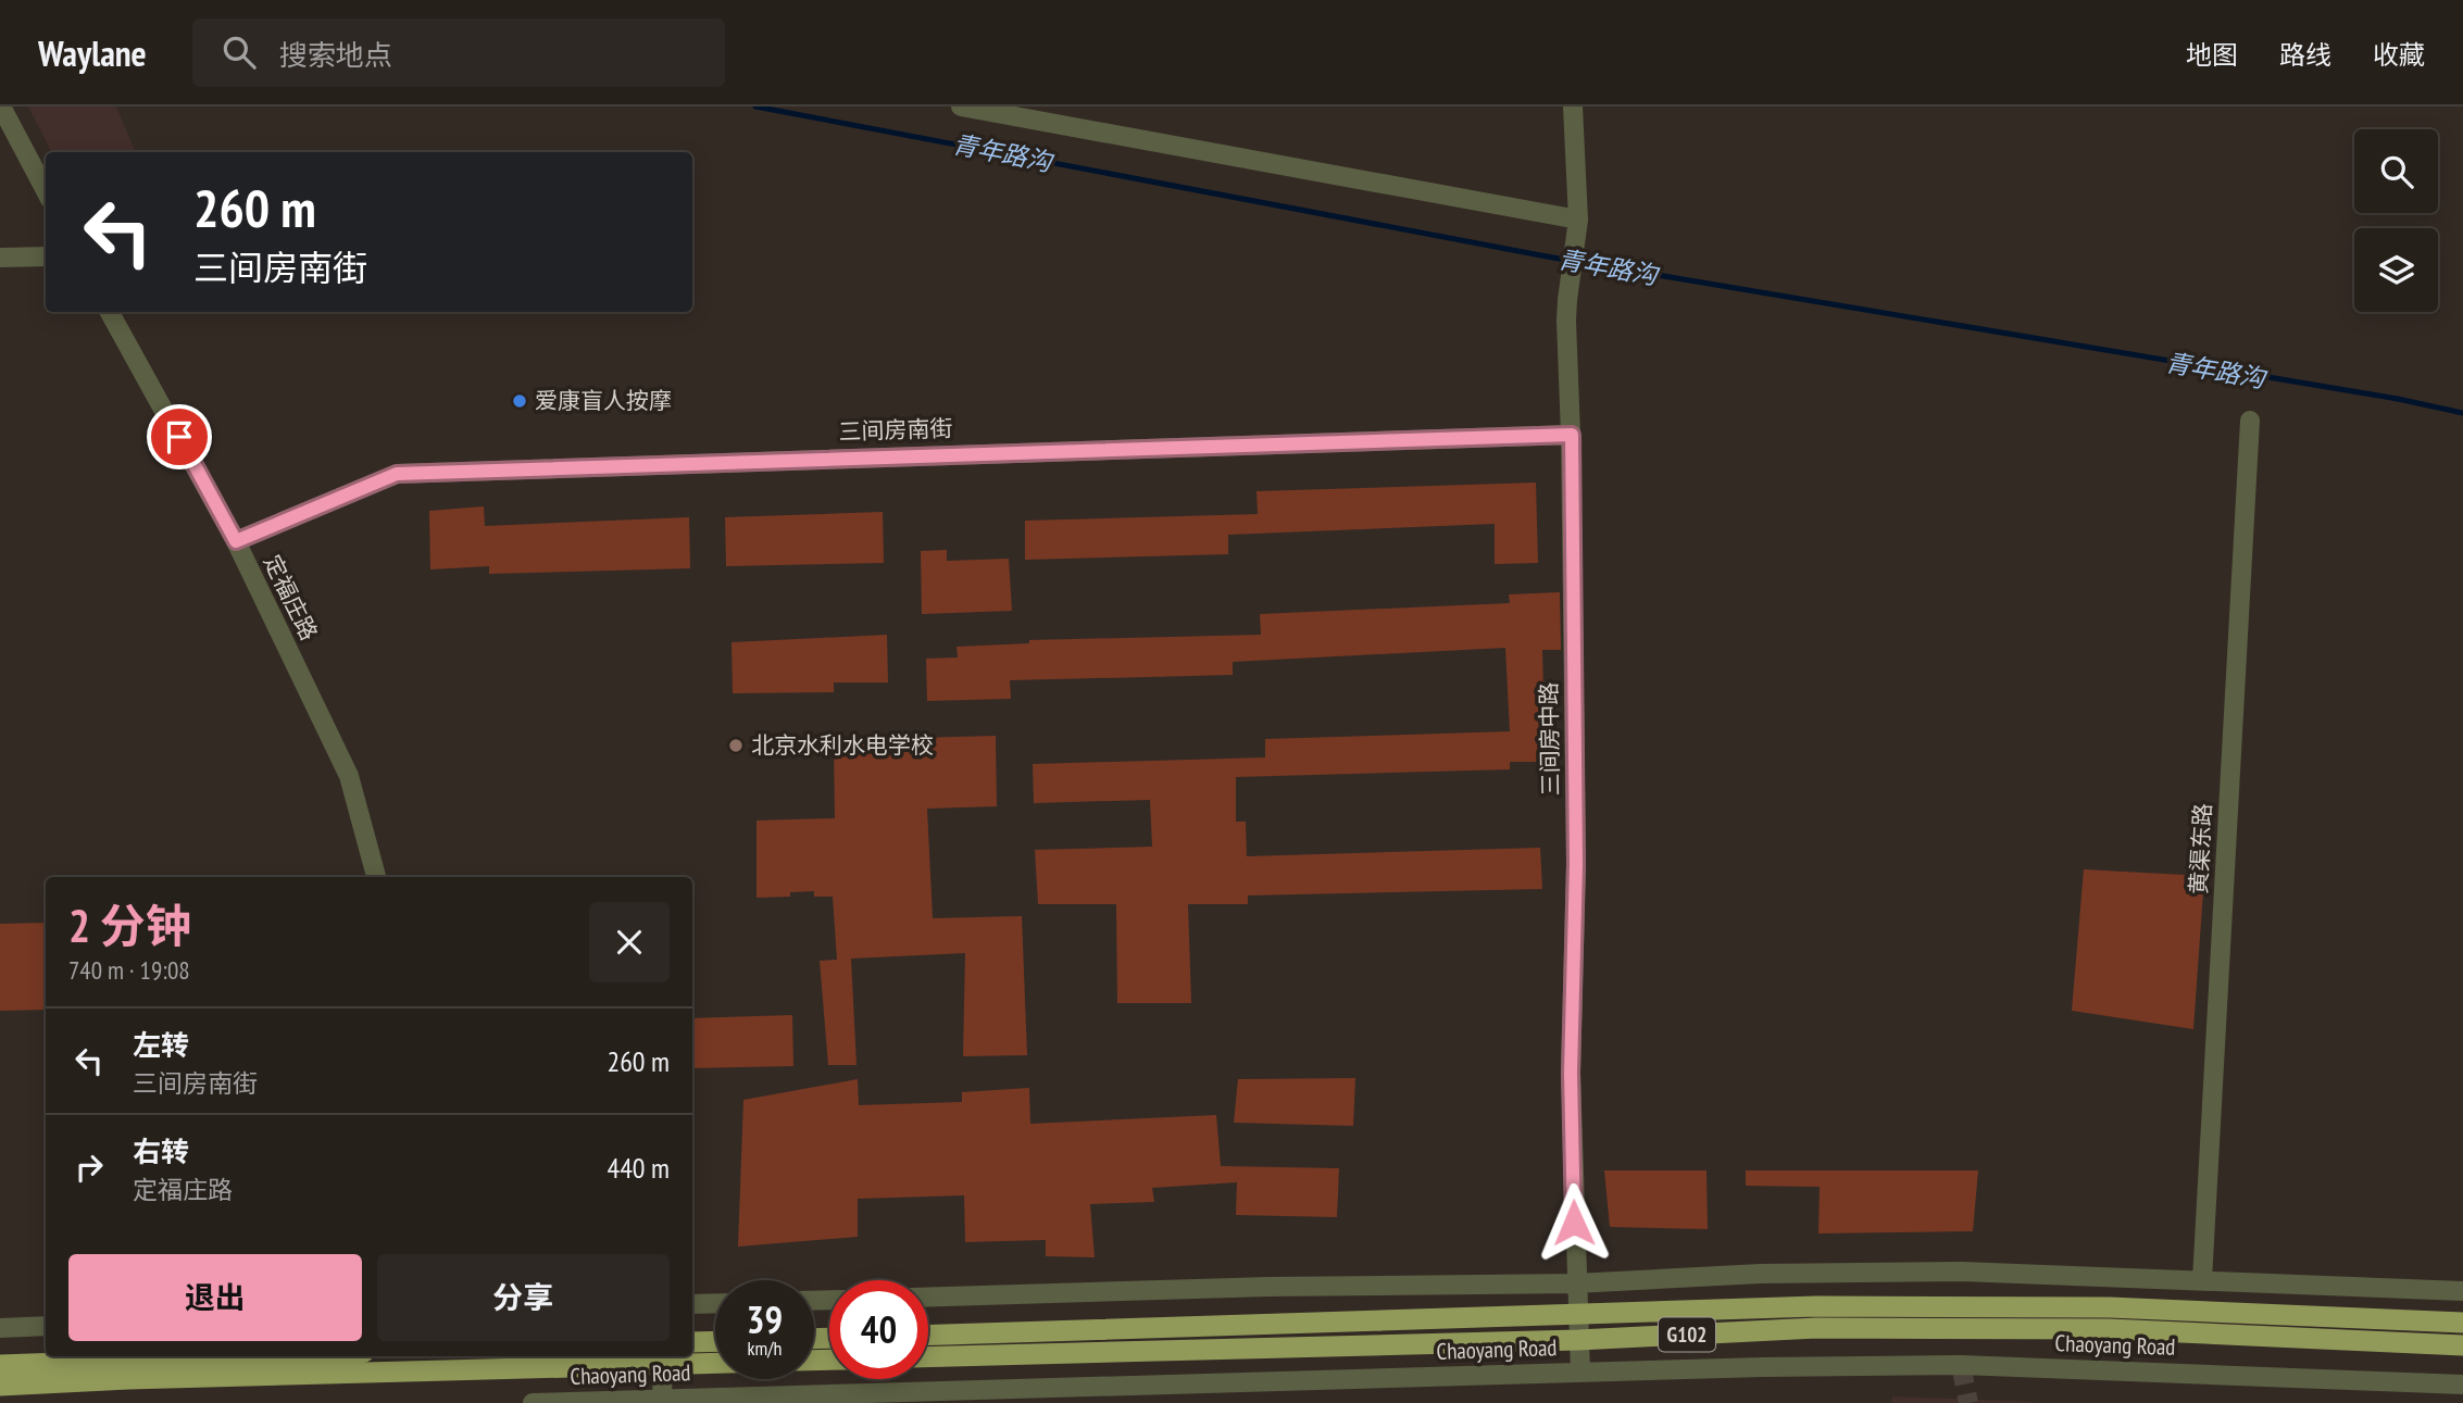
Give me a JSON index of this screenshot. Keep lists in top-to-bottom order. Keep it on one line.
{"streets":{"highway":["G102","Chaoyang Road"],"street":["三间房南街","定福庄路","三间房中路","黄渠东路"]},"crossings":[["三间房南街","定福庄路"],["三间房南街","三间房中路"],["三间房中路","Chaoyang Road"]],"water":["青年路沟"],"places":["爱康盲人按摩","北京水利水电学校"],"page":{"header":"Waylane","search":"搜索地点","nav":["地图","路线","收藏"],"turn":["260 m","三间房南街"],"heading":["2 分钟","740 m · 19:08"],"list":[{"name":"左转","note":"三间房南街","value":"260 m"},{"name":"右转","note":"定福庄路","value":"440 m"}],"buttons":["退出","分享"],"speed":"39 km/h","limit":"40"}}
